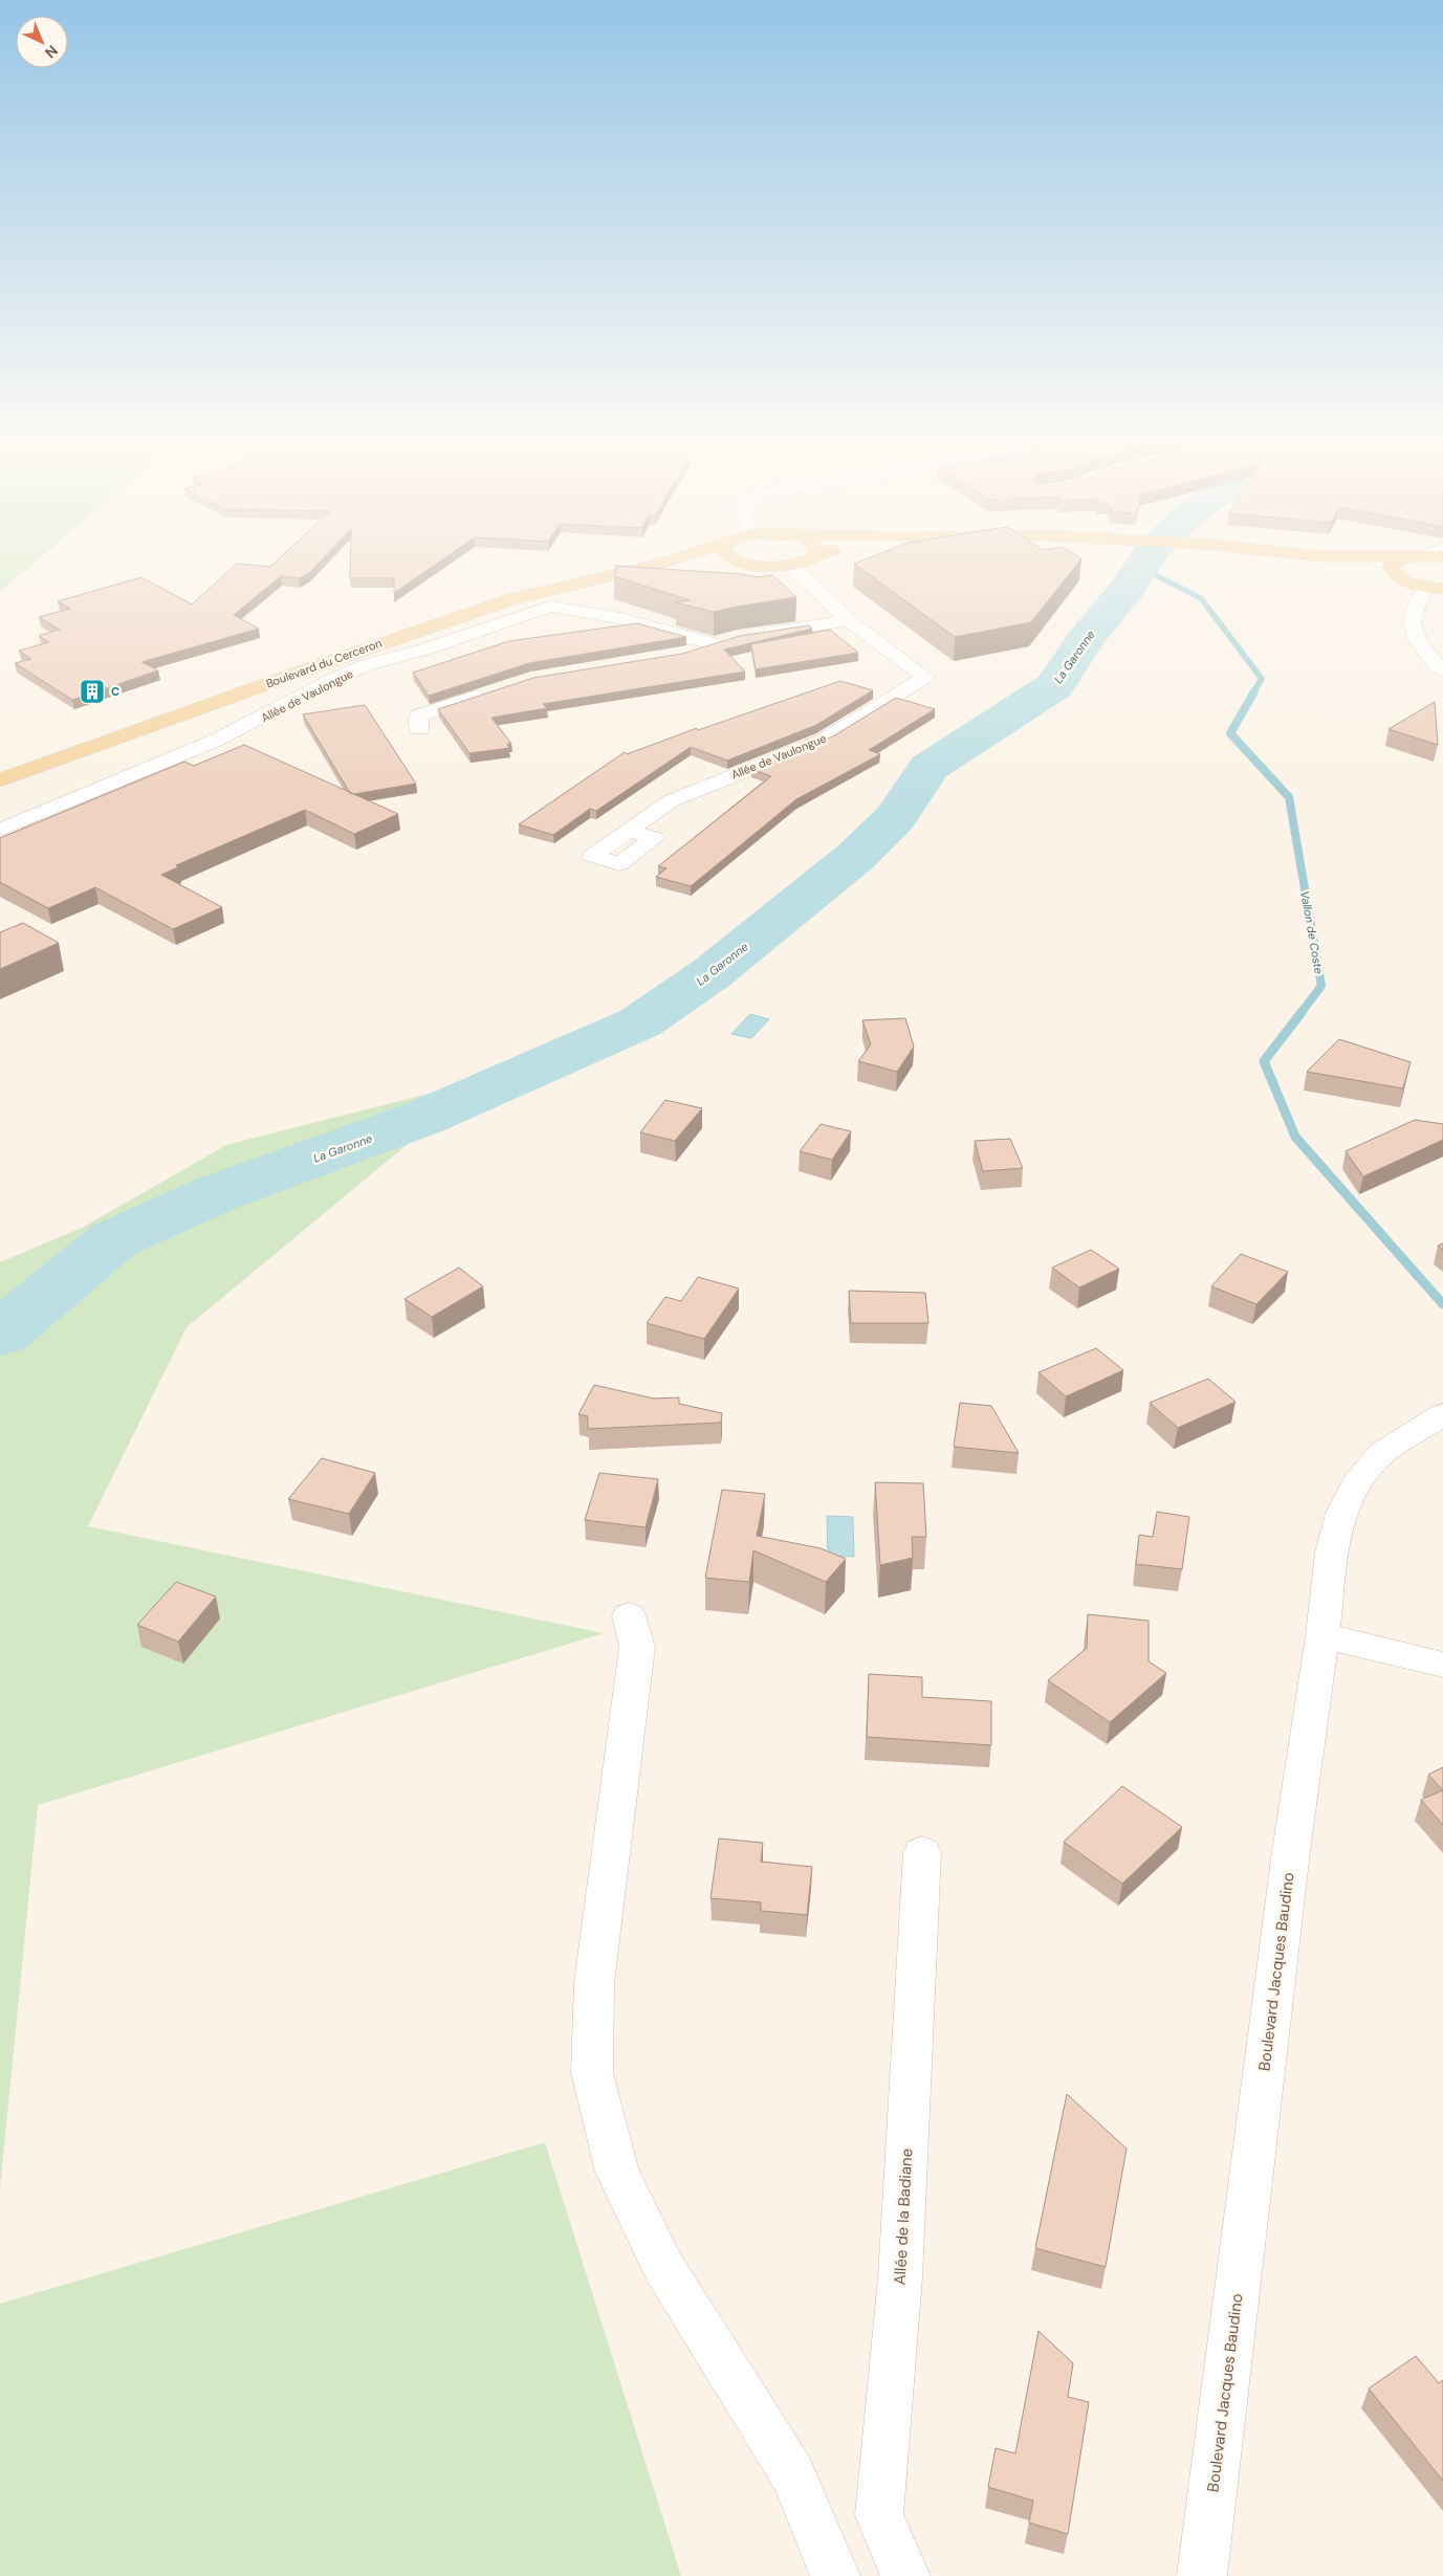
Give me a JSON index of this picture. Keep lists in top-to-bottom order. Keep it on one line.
{"streets":{"main road":["Boulevard du Cerceron"],"street":["Allée de Vaulongue","Boulevard Jacques Baudino","Allée de la Badiane"]},"crossings":[["Boulevard du Cerceron","Allée de Vaulongue"]],"water":["La Garonne","Vallon de Coste"],"places":{"building":["C"]},"north":"bottom right"}
